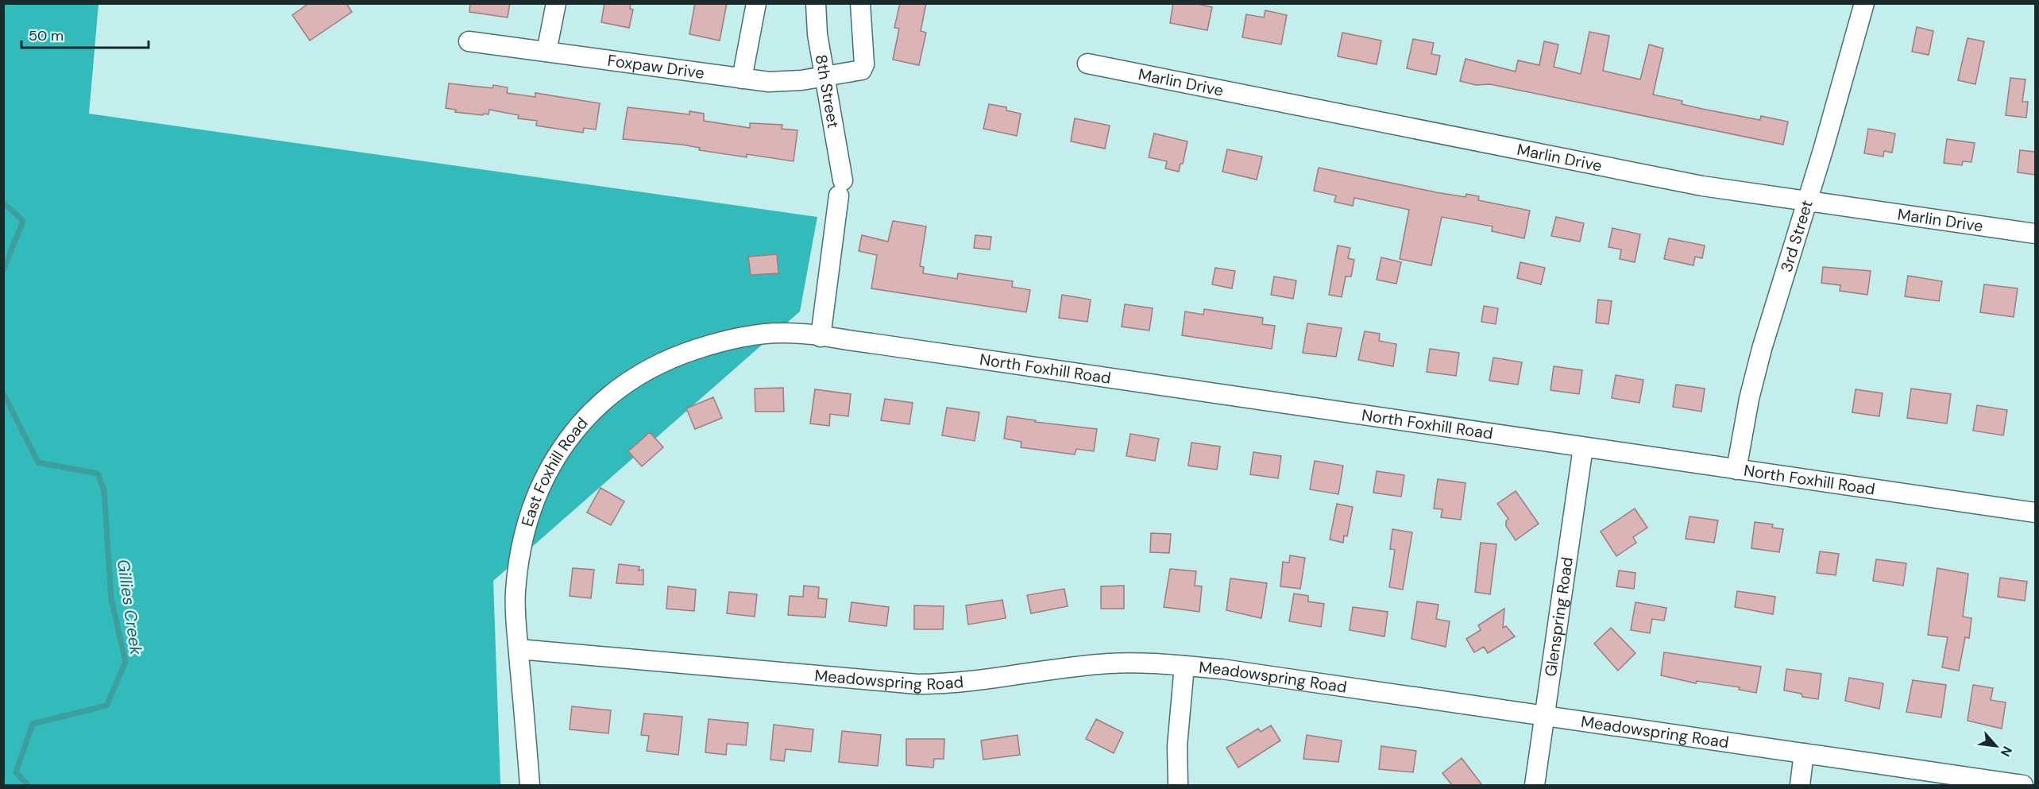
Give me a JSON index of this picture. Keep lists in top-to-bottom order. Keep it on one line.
{"streets":{"street":["Foxpaw Drive","Marlin Drive","8th Street","3rd Street","North Foxhill Road","East Foxhill Road","Glenspring Road","Meadowspring Road"]},"crossings":[["Foxpaw Drive","8th Street"],["Marlin Drive","3rd Street"],["8th Street","North Foxhill Road"],["8th Street","East Foxhill Road"],["3rd Street","North Foxhill Road"],["North Foxhill Road","East Foxhill Road"],["North Foxhill Road","Glenspring Road"],["East Foxhill Road","Meadowspring Road"],["Glenspring Road","Meadowspring Road"]],"water":["Gillies Creek"],"scale_bar":"50 m","north":"bottom right"}
